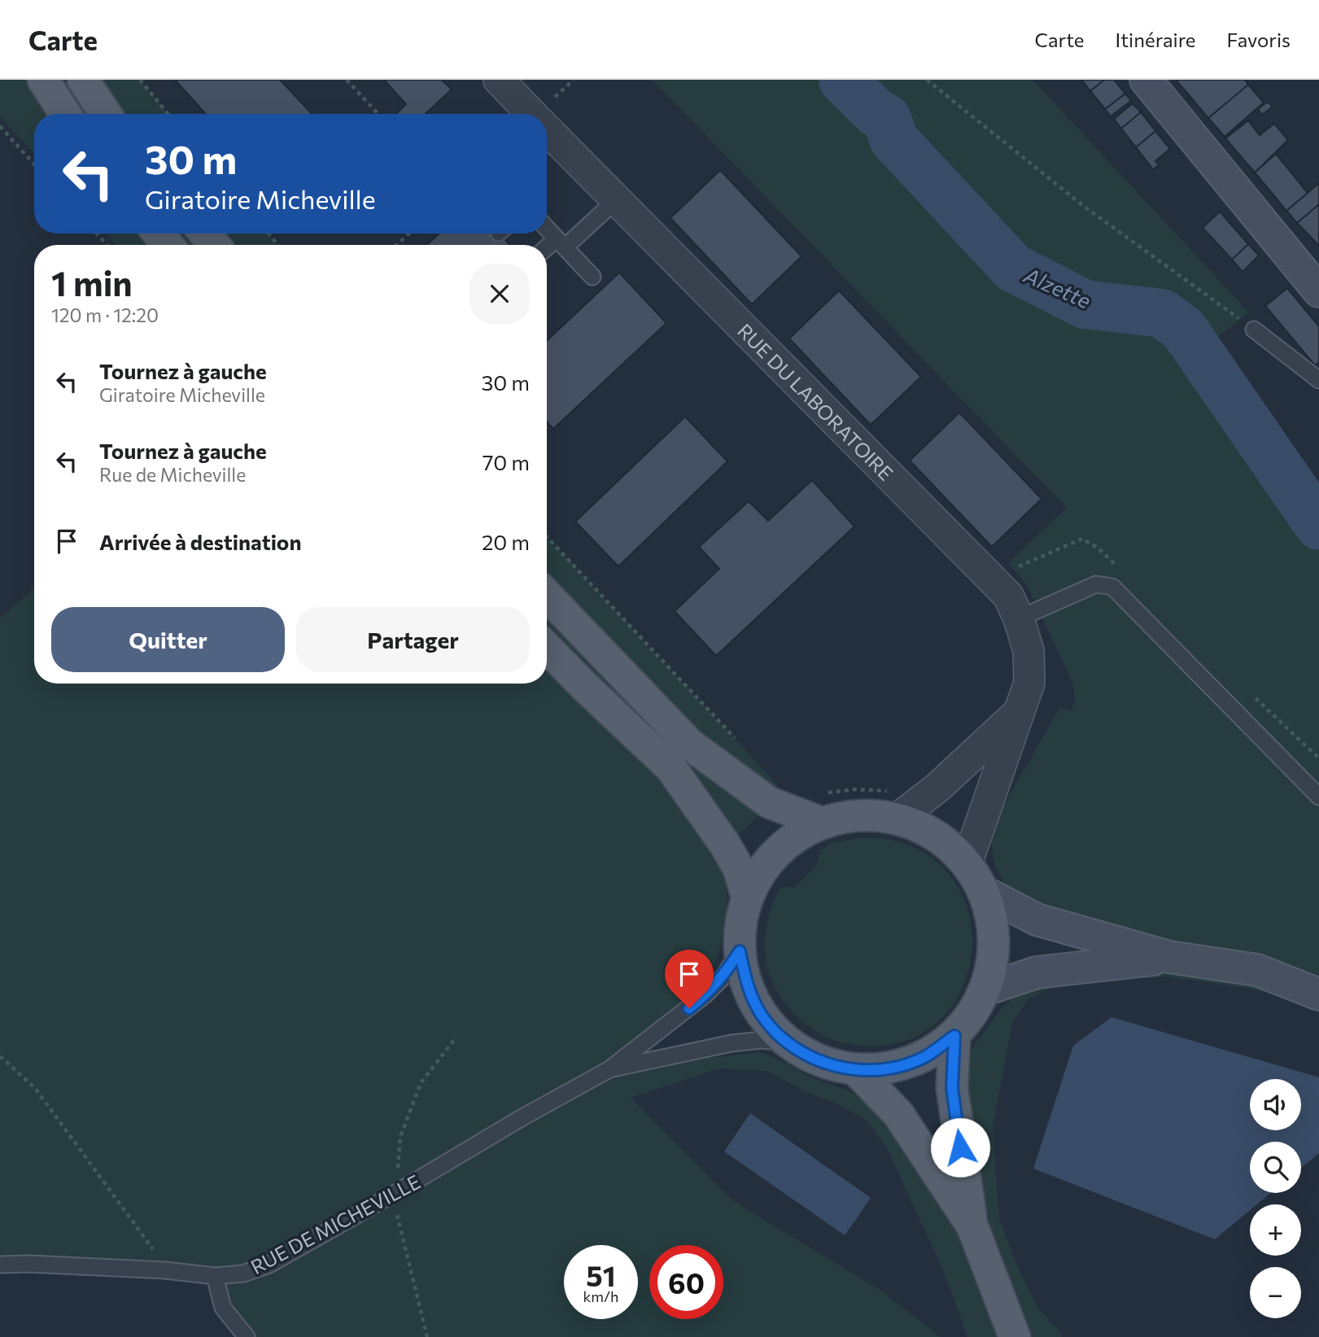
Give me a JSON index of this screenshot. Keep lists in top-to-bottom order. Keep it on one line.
{"streets":{"street":["RUE DU LABORATOIRE"],"lane":["RUE DE MICHEVILLE"]},"water":["Alzette"],"page":{"header":"Carte","nav":["Carte","Itinéraire","Favoris"],"turn":["30 m","Giratoire Micheville"],"heading":["1 min","120 m · 12:20"],"list":[{"name":"Tournez à gauche","note":"Giratoire Micheville","value":"30 m"},{"name":"Tournez à gauche","note":"Rue de Micheville","value":"70 m"},{"name":"Arrivée à destination","value":"20 m"}],"buttons":["Quitter","Partager"],"map_buttons":["+","−"],"speed":"51 km/h","limit":"60"}}
